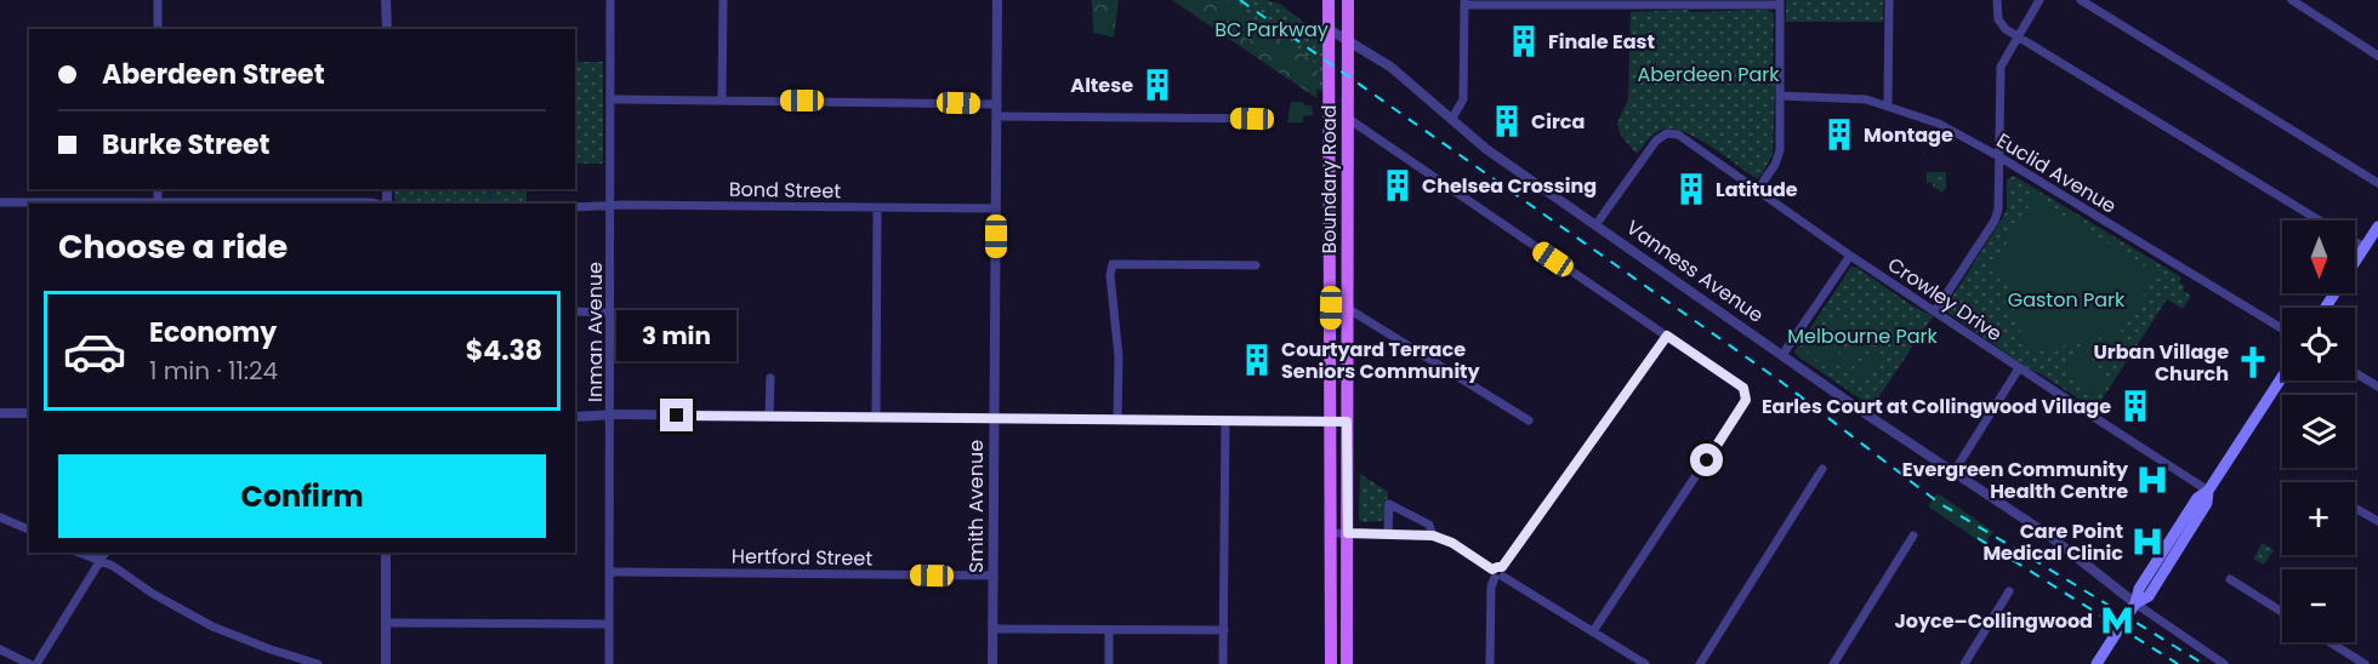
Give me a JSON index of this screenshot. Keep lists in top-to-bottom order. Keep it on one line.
{"streets":{"main road":["Boundary Road"],"street":["Euclid Avenue","Bond Street","Vanness Avenue","Crowley Drive","Inman Avenue","Smith Avenue","Hertford Street"]},"crossings":[["Boundary Road","Vanness Avenue"],["Bond Street","Inman Avenue"],["Bond Street","Smith Avenue"],["Vanness Avenue","Crowley Drive"],["Inman Avenue","Hertford Street"],["Smith Avenue","Hertford Street"]],"parks":["BC Parkway","Aberdeen Park","Gaston Park","Melbourne Park"],"places":{"building":["Finale East","Altese","Circa","Montage","Chelsea Crossing","Latitude","Courtyard Terrace Seniors Community","Earles Court at Collingwood Village"],"church":["Urban Village Church"],"hospital":["Evergreen Community Health Centre","Care Point Medical Clinic"],"metro station":["Joyce–Collingwood"]},"north":"bottom","page":{"banner":["Aberdeen Street","Burke Street"],"heading":"Choose a ride","map_buttons":["+","−"],"list":[{"name":"Economy","note":"1 min · 11:24","value":"$4.38"}],"bubble":"3 min","buttons":"Confirm"}}
